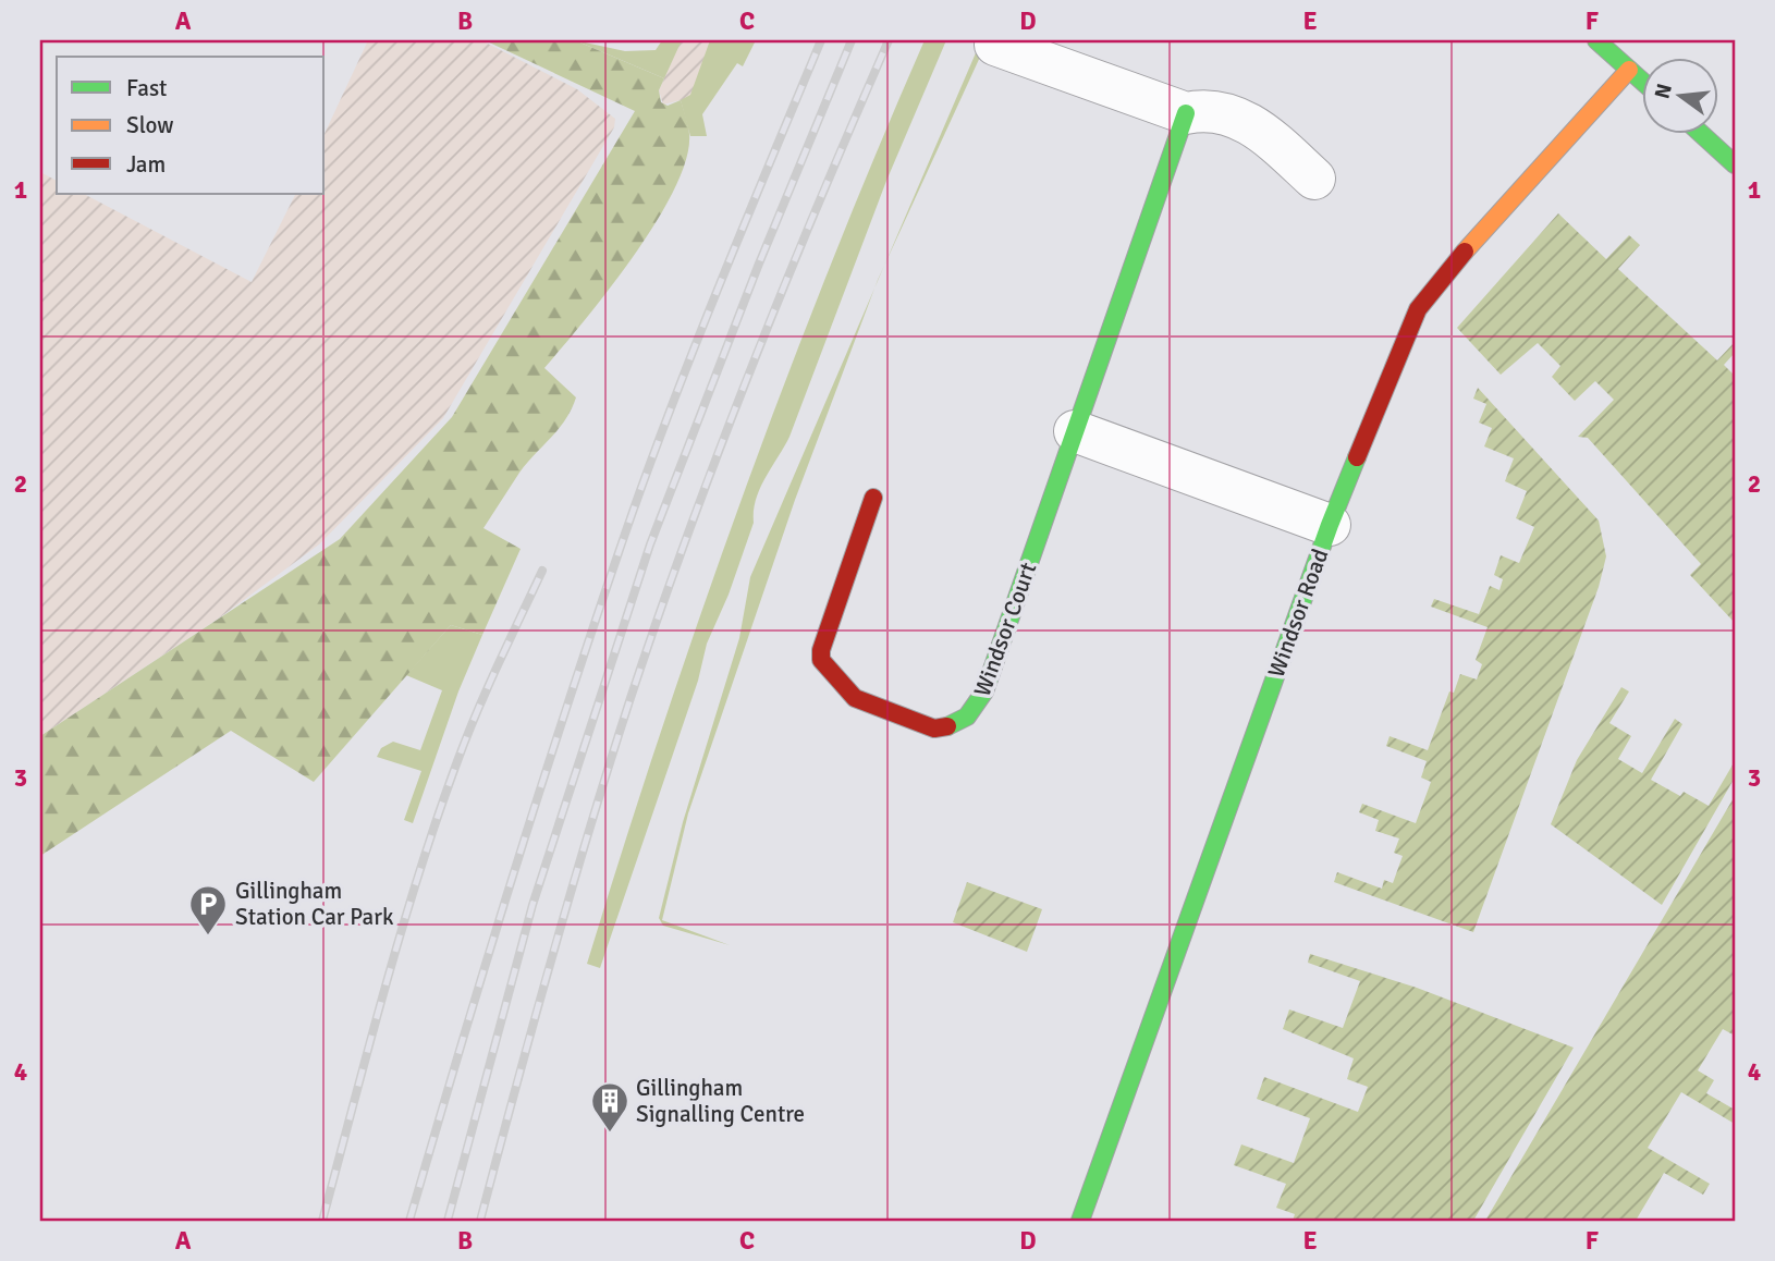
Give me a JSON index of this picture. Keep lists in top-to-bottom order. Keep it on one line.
{"streets":{"street":["Windsor Road","Windsor Court"]},"places":{"parking":["Gillingham Station Car Park"],"building":["Gillingham Signalling Centre"]},"legend":["Fast","Slow","Jam"],"north":"left","grid":{"columns":["A","B","C","D","E","F"],"rows":["1","2","3","4"]}}
